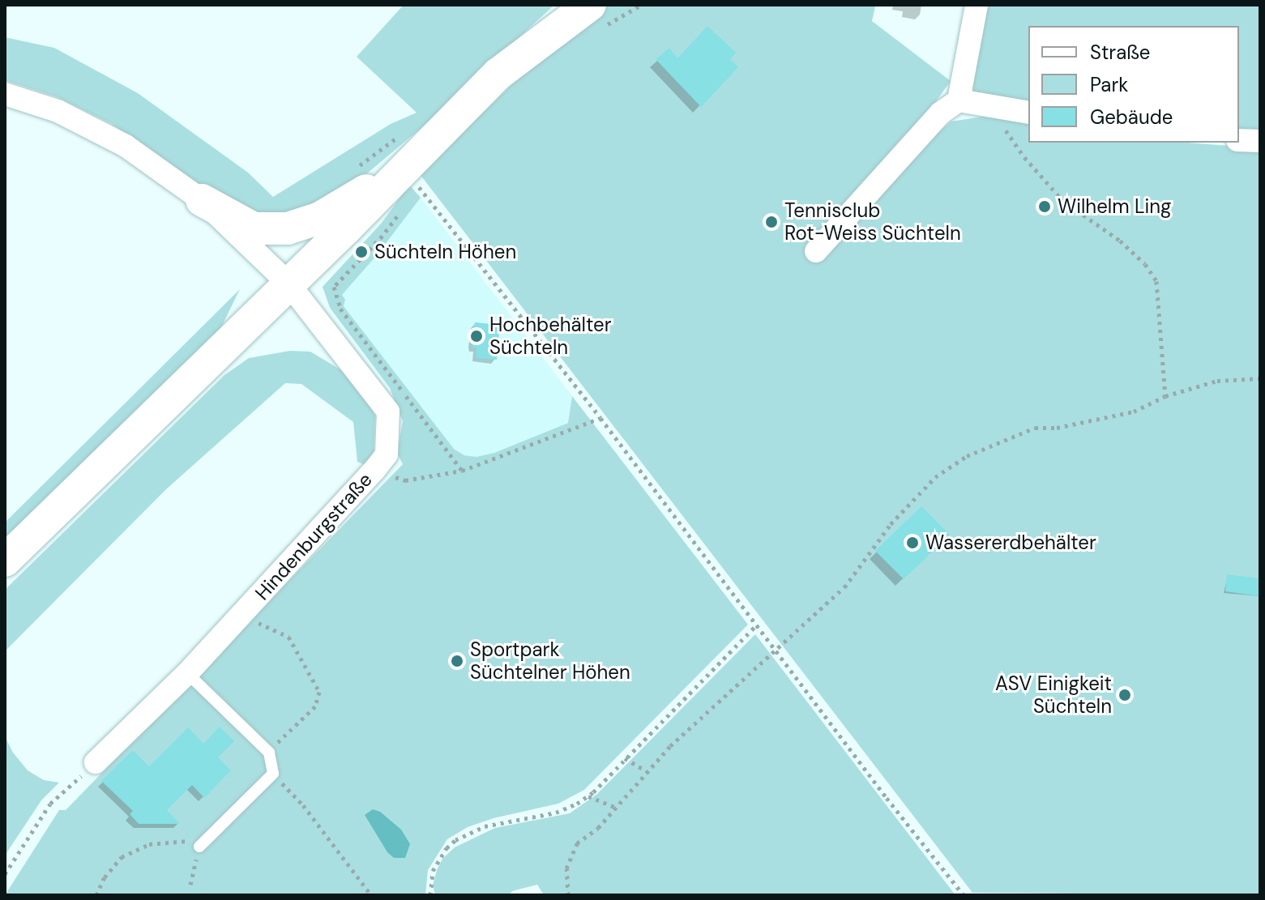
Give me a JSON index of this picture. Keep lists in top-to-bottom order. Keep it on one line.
{"streets":{"street":["Hindenburgstraße"]},"places":["Wilhelm Ling","Tennisclub Rot-Weiss Süchteln","Süchteln Höhen","Hochbehälter Süchteln","Wassererdbehälter","Sportpark Süchtelner Höhen","ASV Einigkeit Süchteln"],"legend":["Straße","Park","Gebäude"]}
